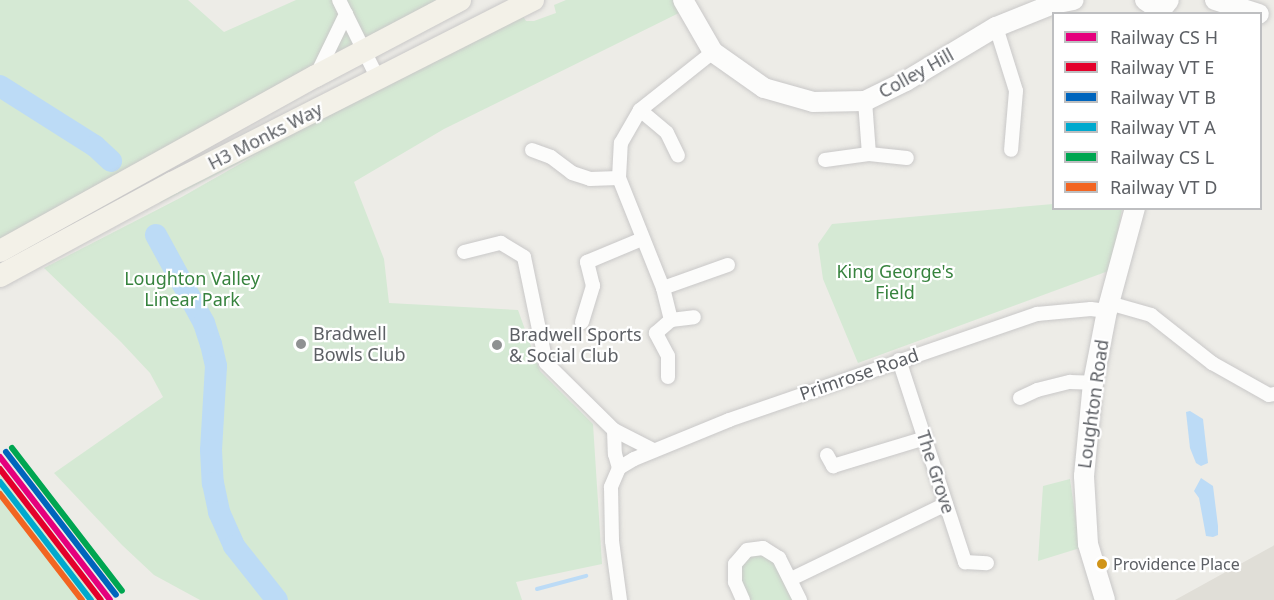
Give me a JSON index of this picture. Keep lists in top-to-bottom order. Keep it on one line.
{"streets":{"main road":["H3 Monks Way"],"street":["Colley Hill","Primrose Road","Loughton Road","The Grove"]},"crossings":[["Primrose Road","Loughton Road"],["Primrose Road","The Grove"]],"parks":["King George's Field","Loughton Valley Linear Park"],"places":["Bradwell Bowls Club","Bradwell Sports & Social Club","Providence Place"],"legend":["Railway CS H","Railway VT E","Railway VT B","Railway VT A","Railway CS L","Railway VT D"]}
